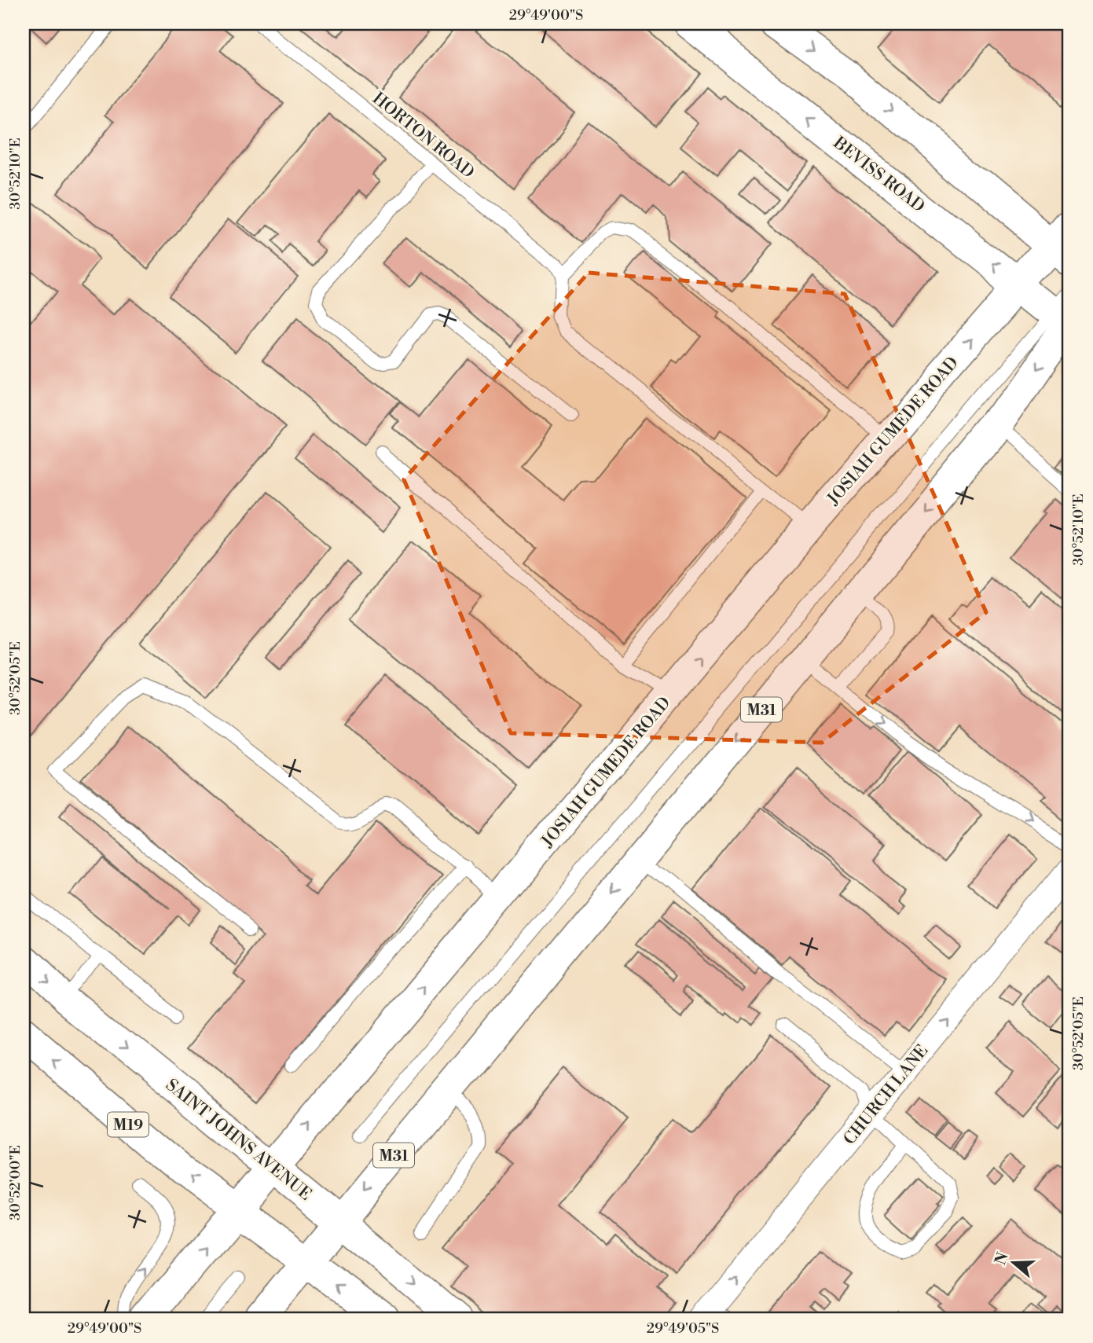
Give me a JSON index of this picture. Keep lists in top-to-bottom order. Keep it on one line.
{"streets":{"main road":["BEVISS ROAD","JOSIAH GUMEDE ROAD","M31","M19","SAINT JOHNS AVENUE"],"street":["CHURCH LANE"],"lane":["HORTON ROAD"]},"crossings":[["BEVISS ROAD","JOSIAH GUMEDE ROAD"],["BEVISS ROAD","M31"],["JOSIAH GUMEDE ROAD","M19"],["JOSIAH GUMEDE ROAD","SAINT JOHNS AVENUE"],["M31","M19"],["M31","SAINT JOHNS AVENUE"]],"one_way":["CHURCH LANE"],"north":"left","coordinates":["29°49'00\"S","30°52'10\"E","30°52'05\"E","30°52'00\"E","29°49'05\"S"]}
